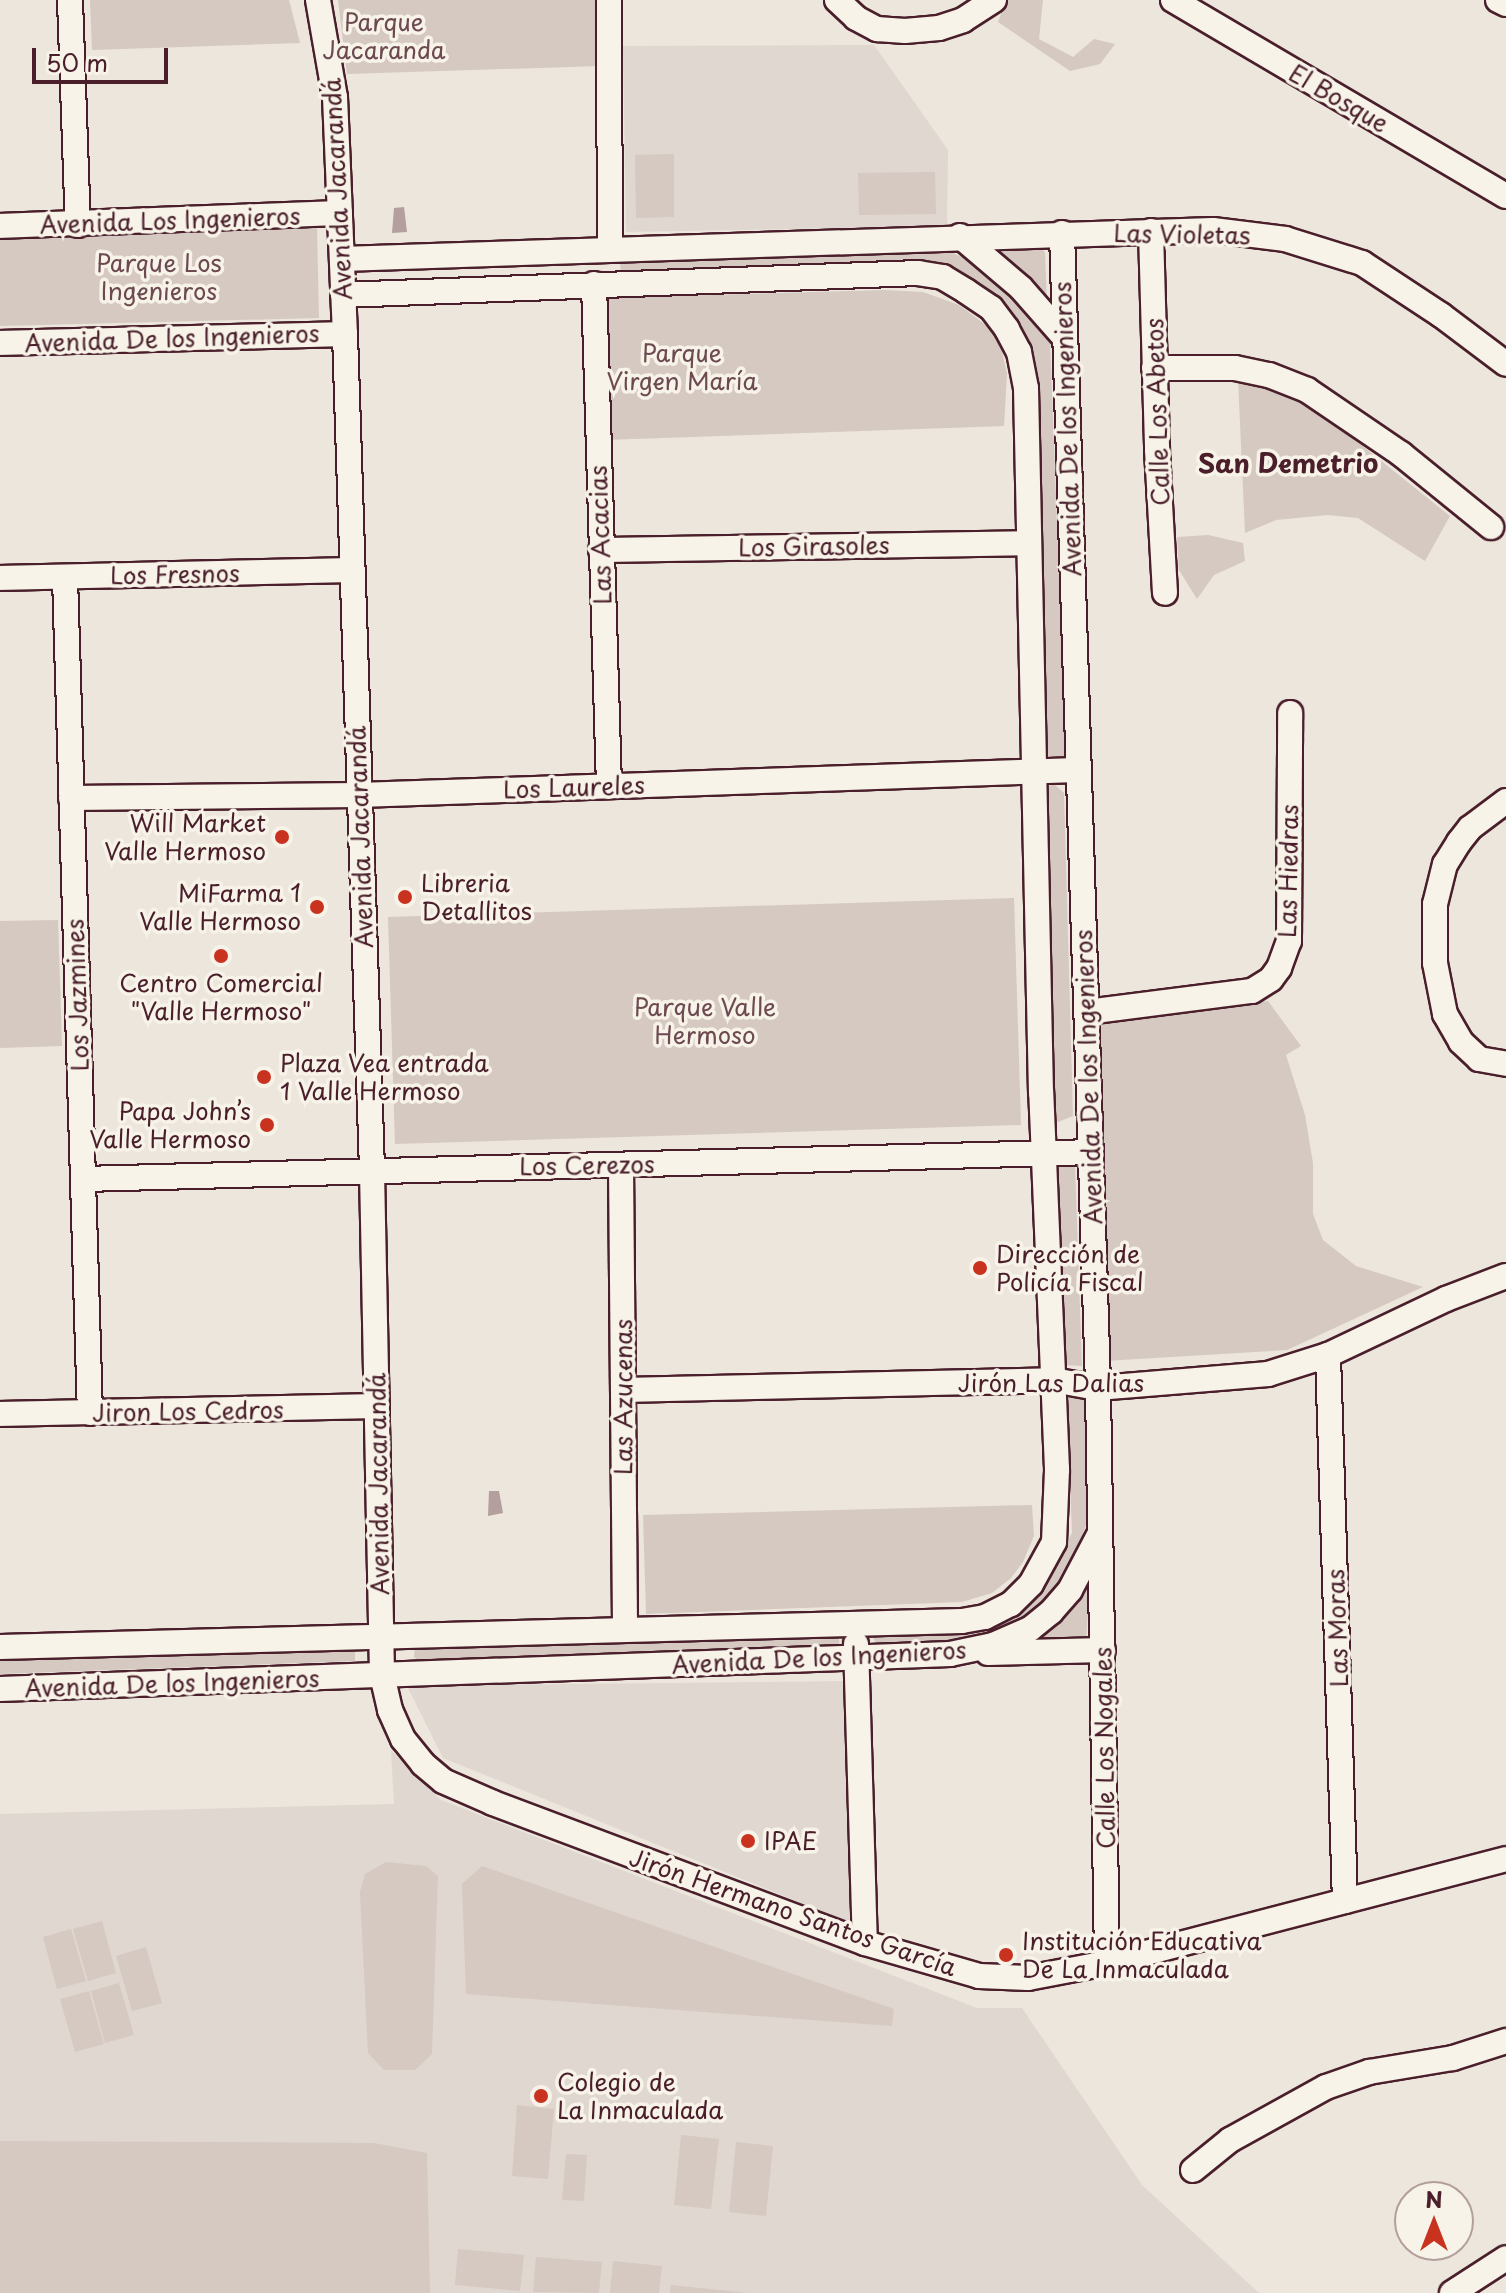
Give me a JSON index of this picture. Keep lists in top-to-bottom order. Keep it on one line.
{"streets":{"street":["El Bosque","Avenida Jacarandá","Avenida Los Ingenieros","Las Violetas","Avenida De los Ingenieros","Calle Los Abetos","Las Acacias","Los Girasoles","Los Fresnos","Los Laureles","Las Hiedras","Los Jazmines","Los Cerezos","Jirón Las Dalias","Las Azucenas","Jiron Los Cedros","Las Moras","Calle Los Nogales","Jirón Hermano Santos García"]},"crossings":[["Avenida Jacarandá","Avenida Los Ingenieros"],["Avenida Jacarandá","Avenida De los Ingenieros"],["Avenida Jacarandá","Los Fresnos"],["Avenida Jacarandá","Los Laureles"],["Avenida Jacarandá","Los Cerezos"],["Avenida Jacarandá","Jiron Los Cedros"],["Avenida Jacarandá","Jirón Hermano Santos García"],["Las Violetas","Avenida De los Ingenieros"],["Las Violetas","Calle Los Abetos"],["Avenida De los Ingenieros","Las Acacias"],["Avenida De los Ingenieros","Los Girasoles"],["Avenida De los Ingenieros","Los Laureles"],["Avenida De los Ingenieros","Las Hiedras"],["Avenida De los Ingenieros","Los Cerezos"],["Avenida De los Ingenieros","Jirón Las Dalias"],["Avenida De los Ingenieros","Las Azucenas"],["Avenida De los Ingenieros","Calle Los Nogales"],["Avenida De los Ingenieros","Jirón Hermano Santos García"],["Las Acacias","Los Girasoles"],["Las Acacias","Los Laureles"],["Los Fresnos","Los Jazmines"],["Los Laureles","Los Jazmines"],["Los Jazmines","Los Cerezos"],["Los Jazmines","Jiron Los Cedros"],["Los Cerezos","Las Azucenas"],["Jirón Las Dalias","Las Azucenas"],["Jirón Las Dalias","Las Moras"],["Las Moras","Jirón Hermano Santos García"],["Calle Los Nogales","Jirón Hermano Santos García"]],"districts":["San Demetrio"],"parks":["Parque Jacaranda","Parque Los Ingenieros","Parque Virgen María","Parque Valle Hermoso"],"places":["Will Market Valle Hermoso","Libreria Detallitos","MiFarma 1 Valle Hermoso","Centro Comercial \"Valle Hermoso\"","Plaza Vea entrada 1 Valle Hermoso","Papa John’s Valle Hermoso","Dirección de Policía Fiscal","IPAE","Institución Educativa De La Inmaculada","Colegio de La Inmaculada"],"scale_bar":"50 m","north":"top"}
